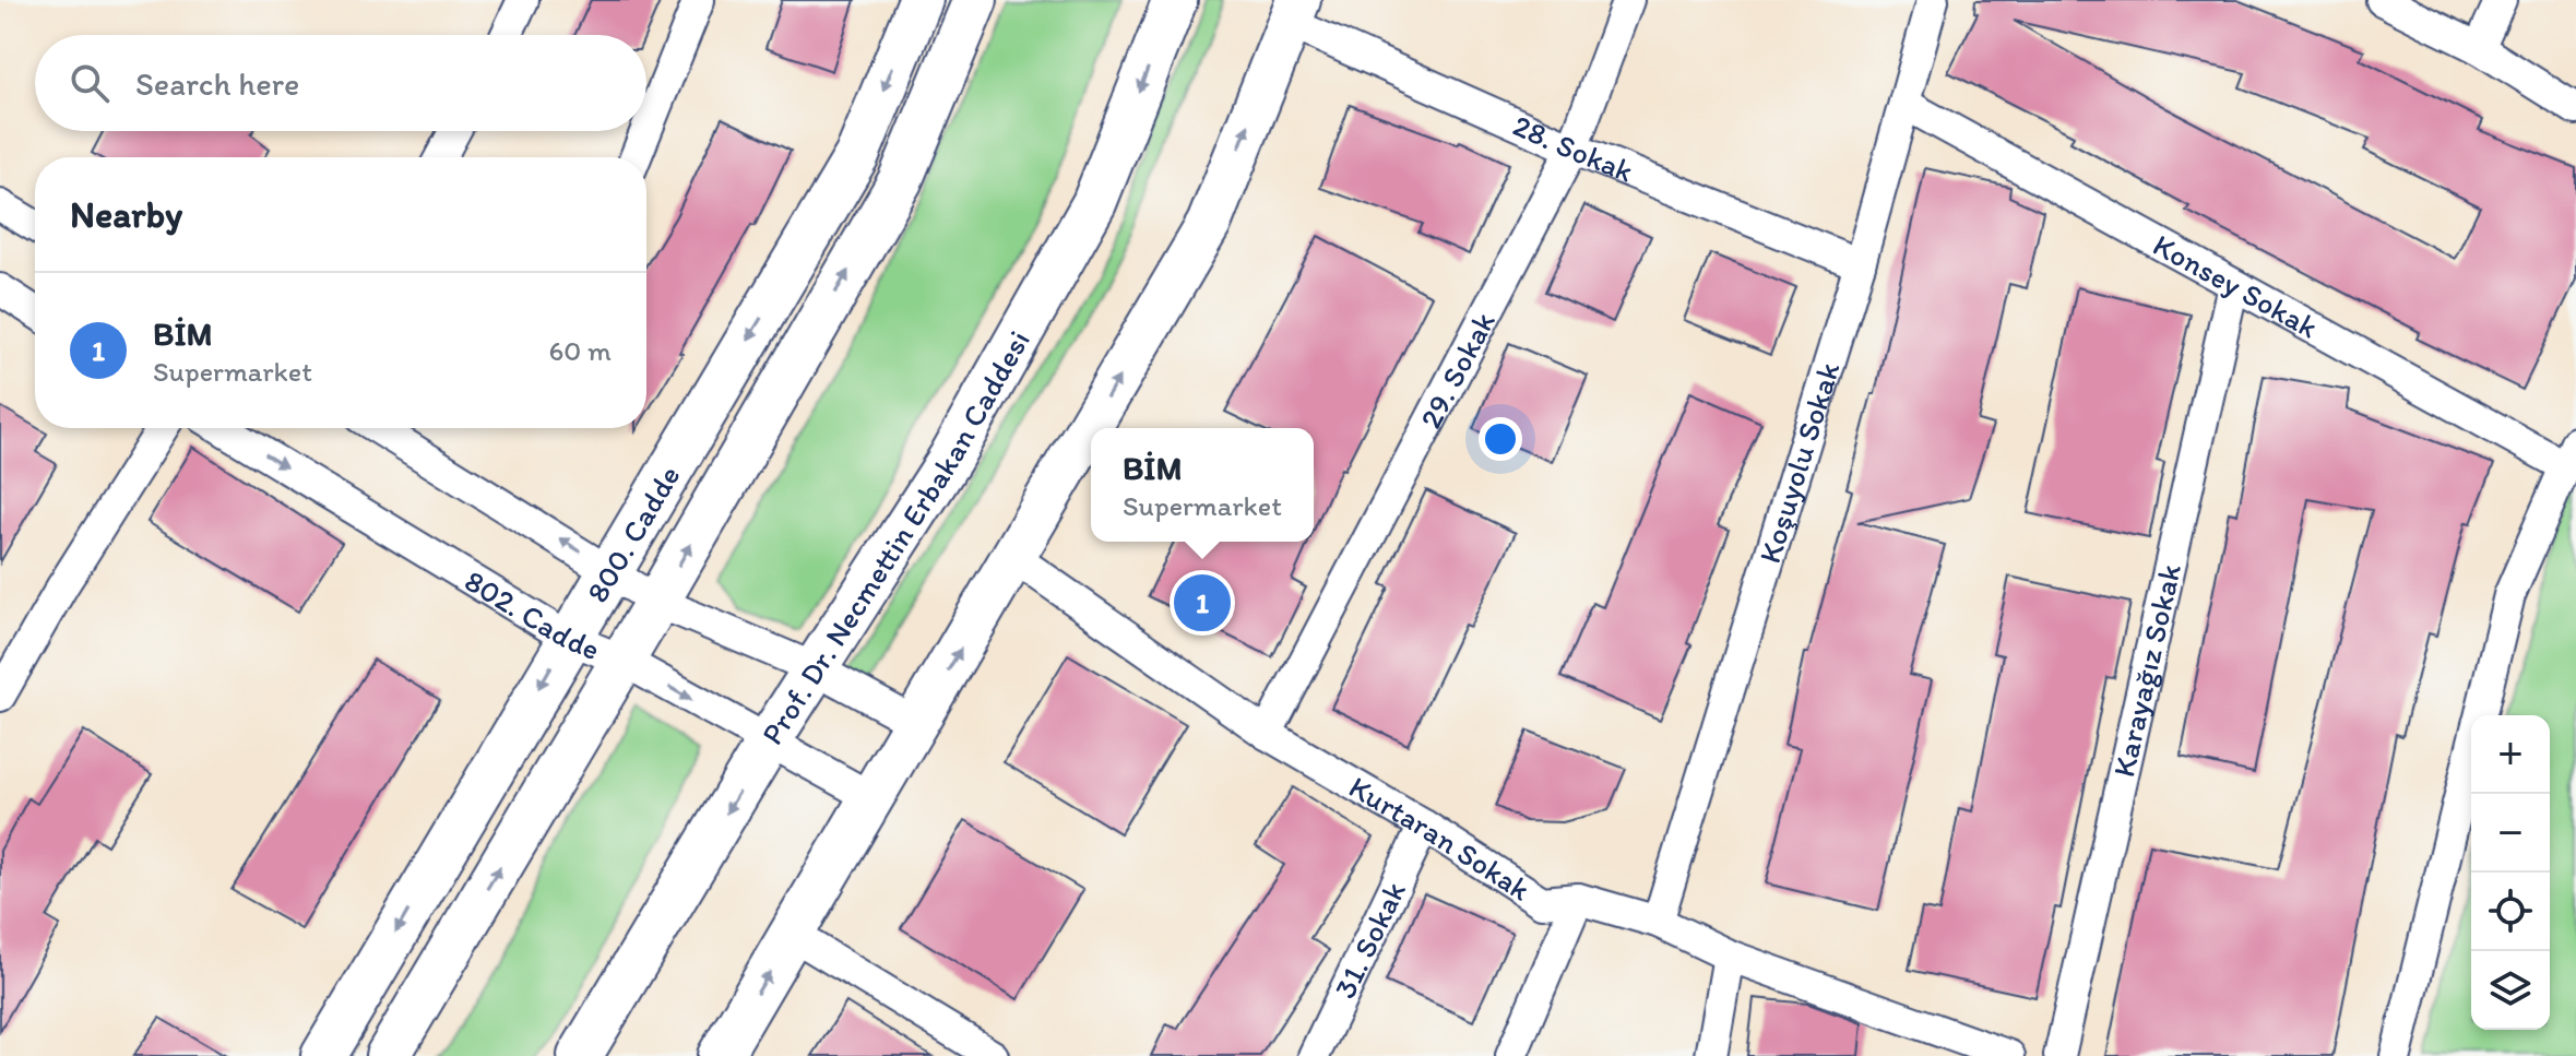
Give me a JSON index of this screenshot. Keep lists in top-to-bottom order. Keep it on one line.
{"streets":{"street":["28. Sokak","Konsey Sokak","29. Sokak","Koşuyolu Sokak","800. Cadde","Prof. Dr. Necmettin Erbakan Caddesi","802. Cadde","Karayağız Sokak","Kurtaran Sokak","31. Sokak"]},"crossings":[["28. Sokak","29. Sokak"],["28. Sokak","Koşuyolu Sokak"],["Konsey Sokak","Koşuyolu Sokak"],["Konsey Sokak","Karayağız Sokak"],["29. Sokak","Kurtaran Sokak"],["Koşuyolu Sokak","Kurtaran Sokak"],["800. Cadde","802. Cadde"],["Prof. Dr. Necmettin Erbakan Caddesi","802. Cadde"],["Kurtaran Sokak","31. Sokak"]],"page":{"search":"Search here","heading":"Nearby","list":[{"mark":"1","name":"BİM","note":"Supermarket","value":"60 m"}],"popup":["BİM","Supermarket"],"pins":"1","map_buttons":["+","−"]}}
